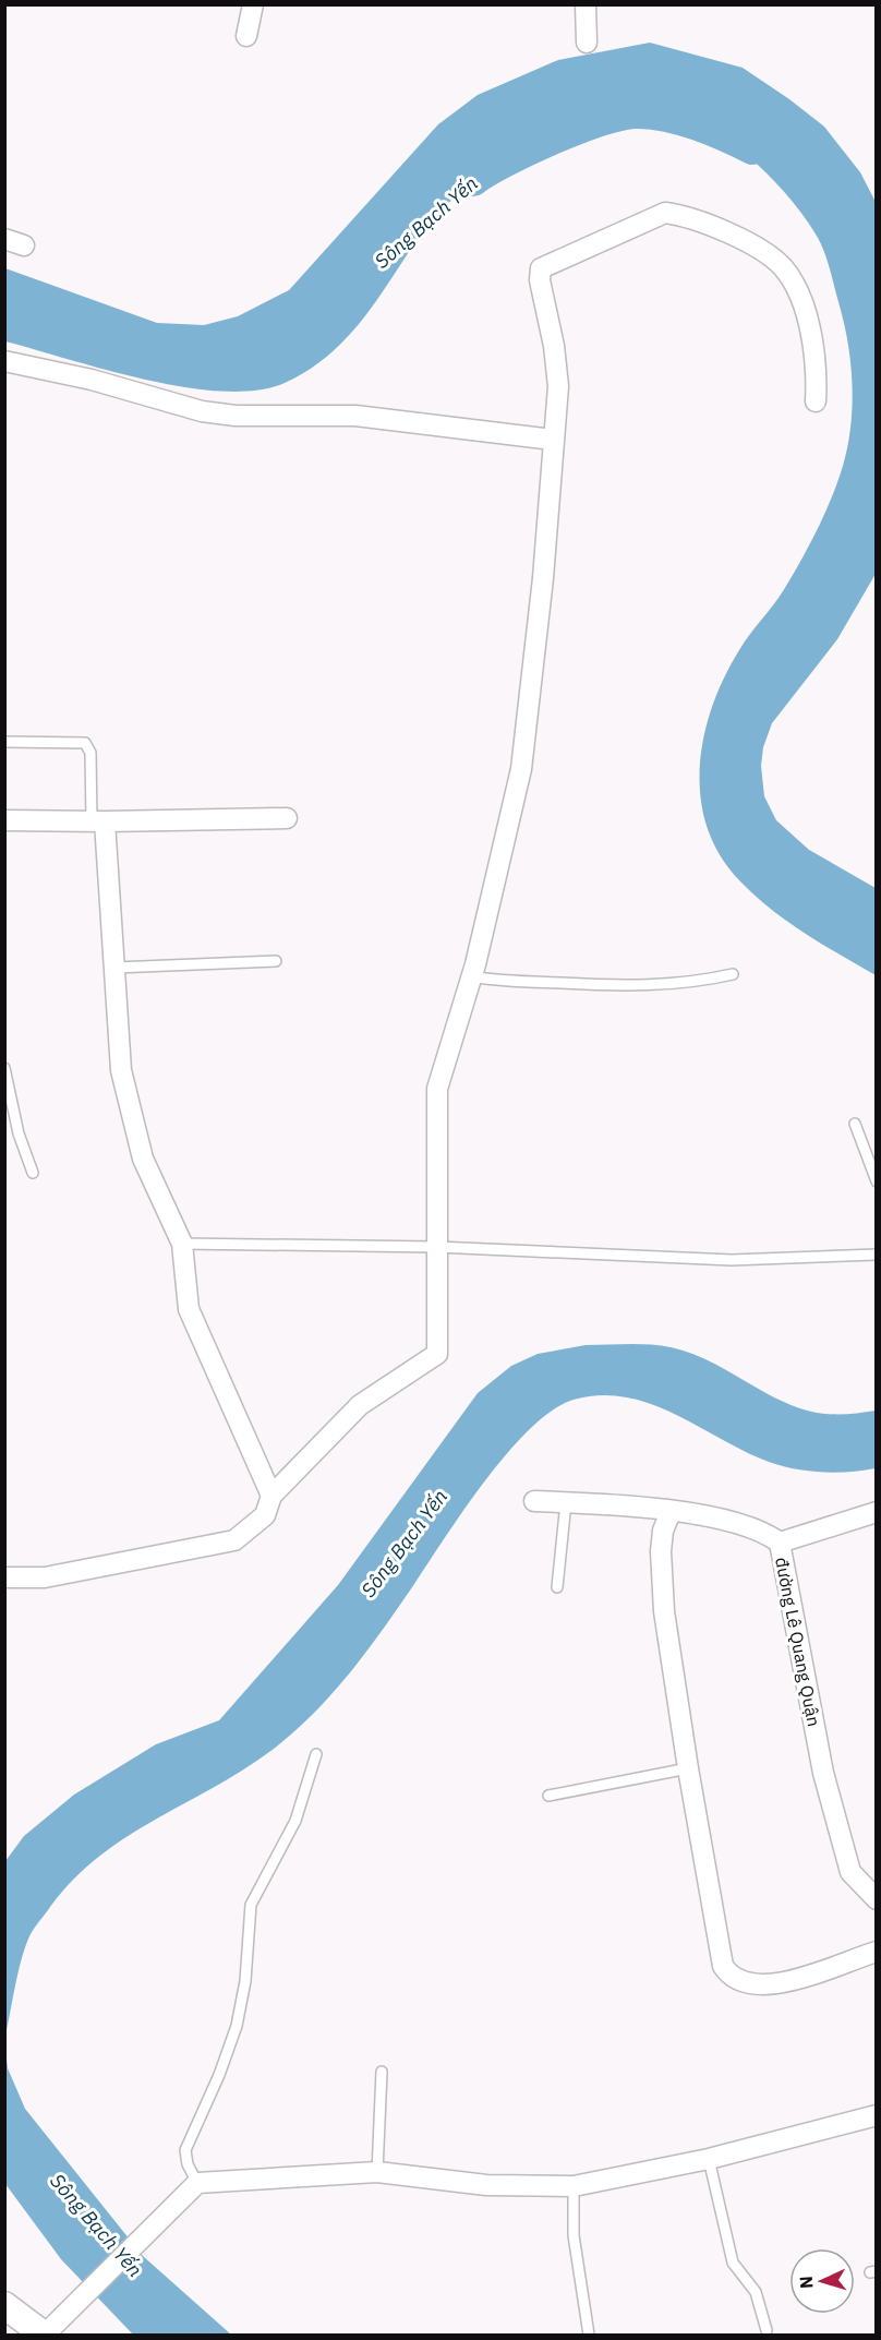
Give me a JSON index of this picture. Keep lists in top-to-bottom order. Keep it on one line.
{"streets":{"street":["đường Lê Quang Quận"]},"water":["Sông Bạch Yến"],"north":"left"}
